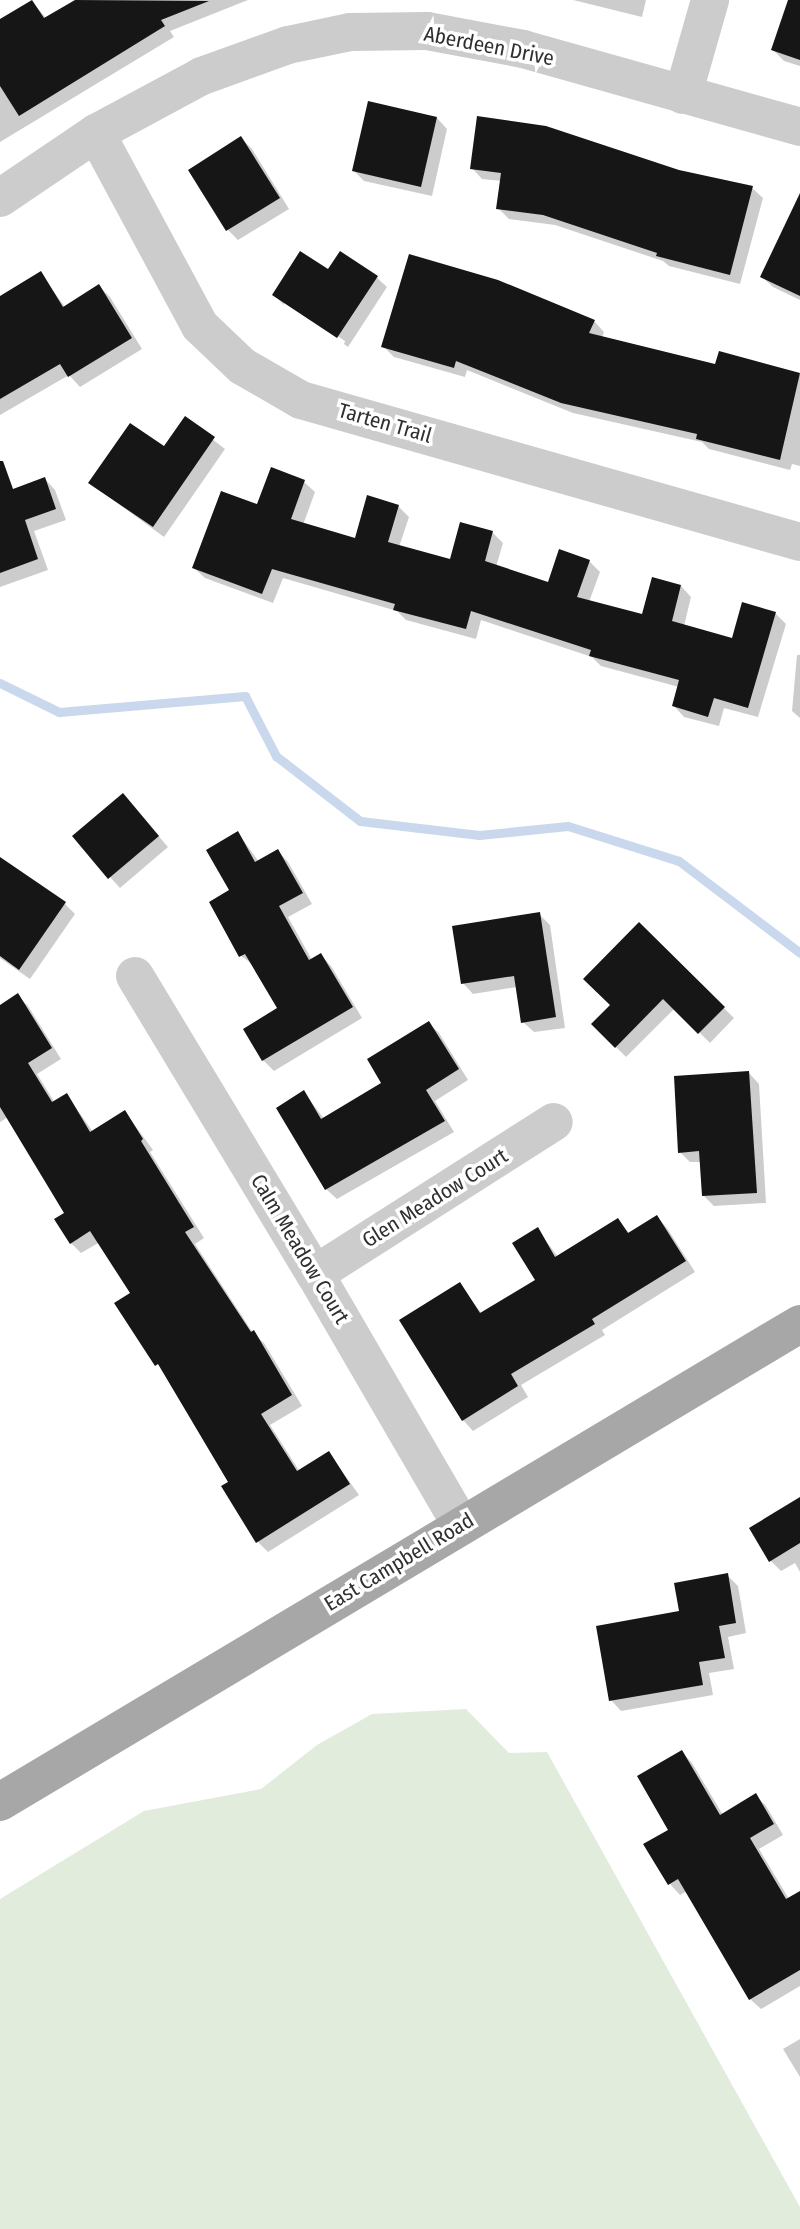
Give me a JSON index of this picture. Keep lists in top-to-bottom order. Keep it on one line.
{"streets":{"main road":["East Campbell Road"],"street":["Aberdeen Drive","Tarten Trail","Glen Meadow Court","Calm Meadow Court"]},"crossings":[["Aberdeen Drive","Tarten Trail"],["Glen Meadow Court","Calm Meadow Court"],["Calm Meadow Court","East Campbell Road"]]}
